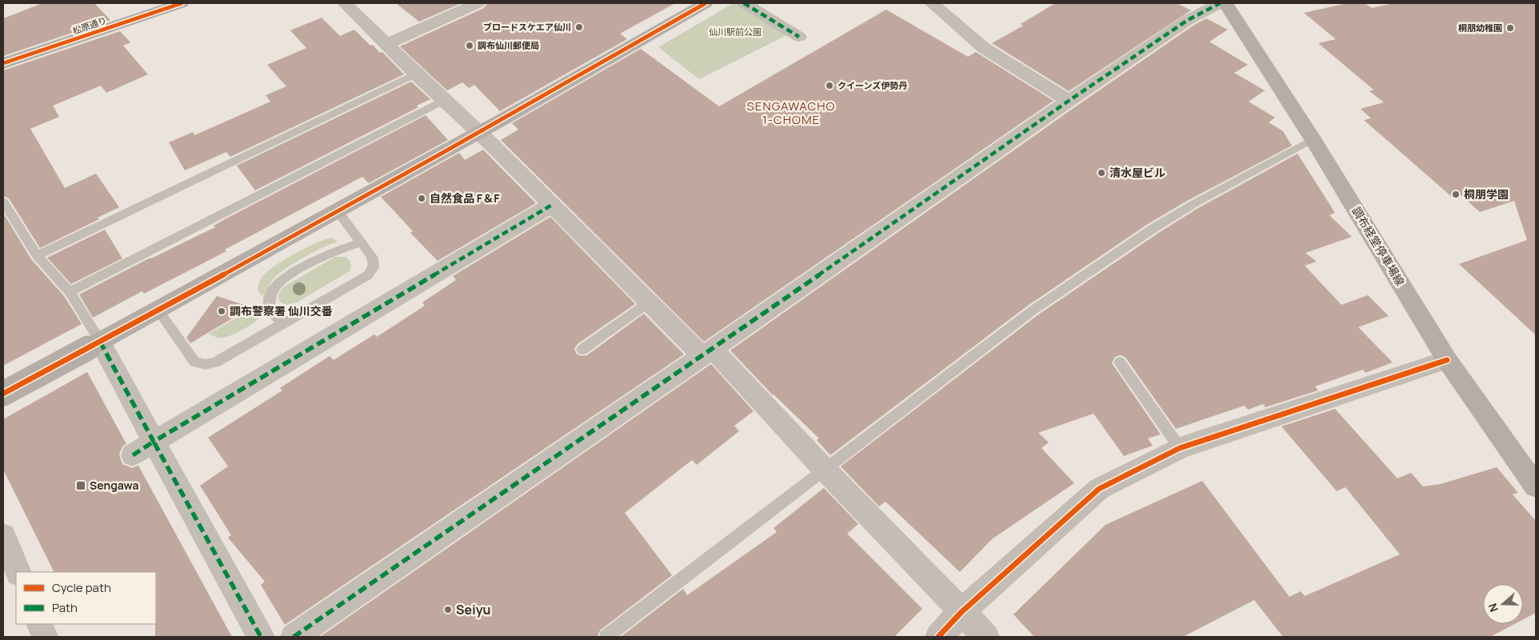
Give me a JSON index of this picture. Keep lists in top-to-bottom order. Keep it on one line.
{"streets":{"main road":["松原通り","調布経堂停車場線"]},"districts":["SENGAWACHO 1-CHOME"],"parks":["仙川駅前公園"],"places":{"other":["ブロードスケエア仙川","桐朋幼稚園","調布仙川郵便局","クイーンズ伊勢丹","清水屋ビル","桐朋学園","自然食品 F＆F","調布警察署 仙川交番","Seiyu"],"transit":["Sengawa"]},"legend":["Cycle path","Path"],"north":"left"}
